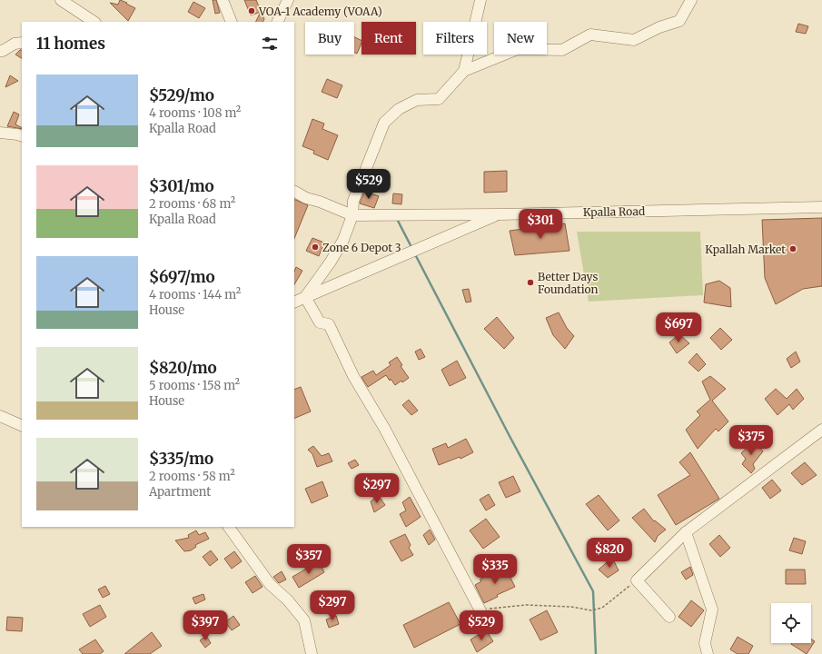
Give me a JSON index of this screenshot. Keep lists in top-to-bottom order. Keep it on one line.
{"streets":{"street":["Kpalla Road"]},"places":["VOA-1 Academy (VOAA)","Zone 6 Depot 3","Kpallah Market","Better Days Foundation"],"page":{"chip":["Buy","Rent","Filters","New"],"heading":"11 homes","list":[{"name":"$529/mo","note":"4 rooms · 108 m² · Kpalla Road"},{"name":"$301/mo","note":"2 rooms · 68 m² · Kpalla Road"},{"name":"$697/mo","note":"4 rooms · 144 m² · House"},{"name":"$820/mo","note":"5 rooms · 158 m² · House"},{"name":"$335/mo","note":"2 rooms · 58 m² · Apartment"}],"price":["$529","$301","$697","$375","$297","$820","$357","$335","$297","$397","$529"]}}
